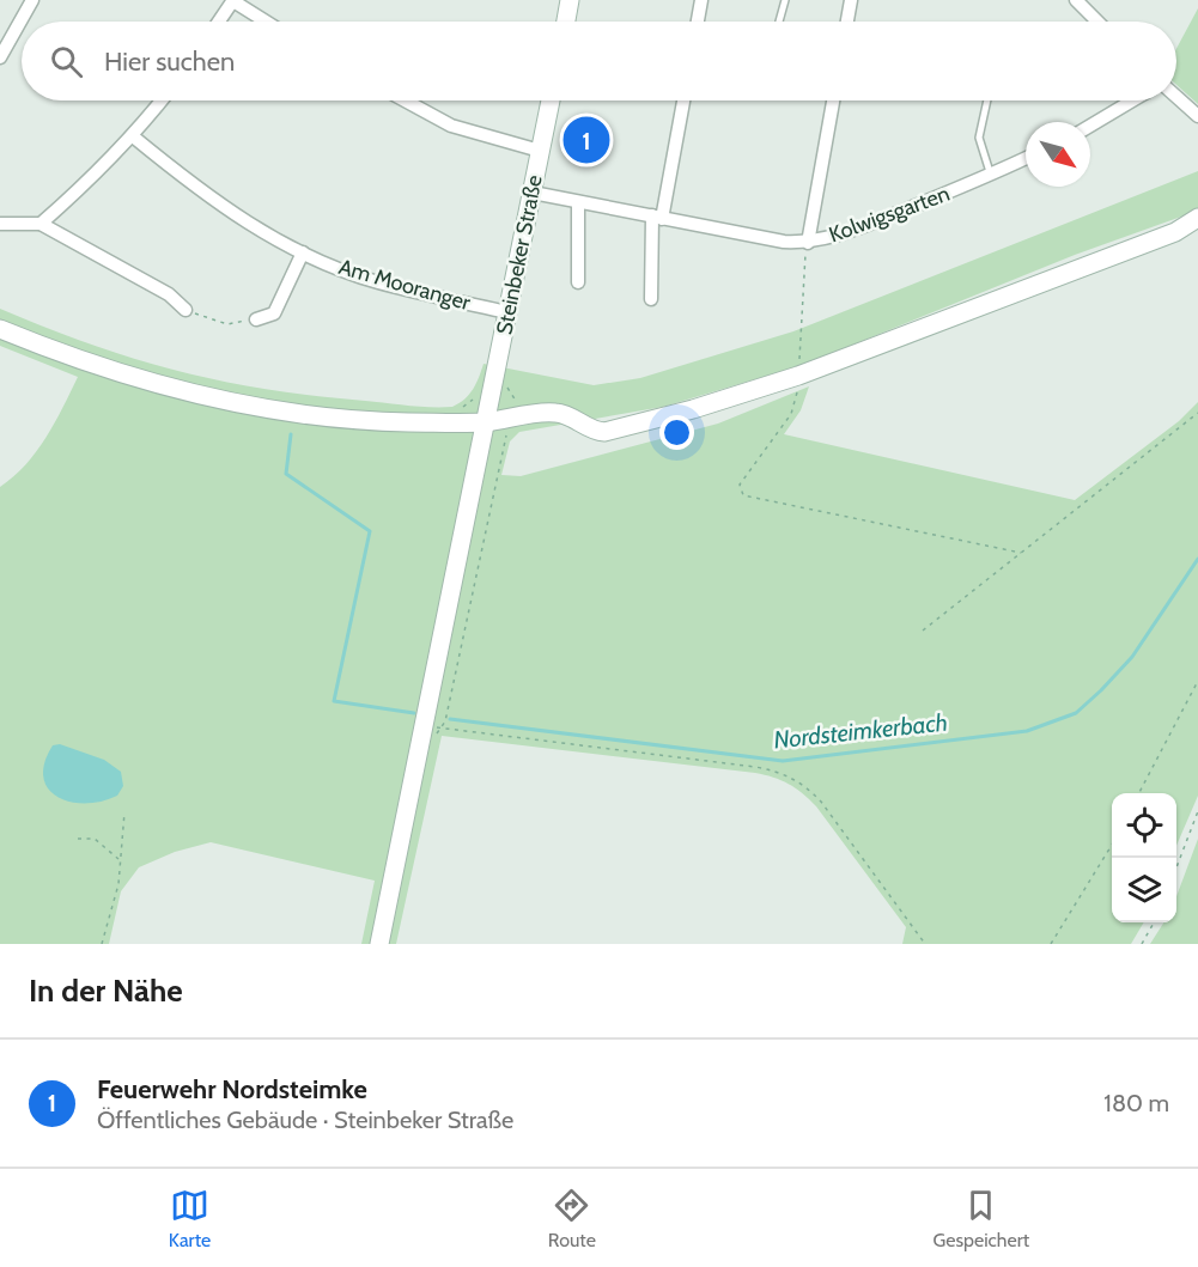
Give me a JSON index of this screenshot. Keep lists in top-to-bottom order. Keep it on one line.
{"streets":{"street":["Kolwigsgarten","Steinbeker Straße","Am Mooranger"]},"crossings":[["Kolwigsgarten","Steinbeker Straße"],["Steinbeker Straße","Am Mooranger"]],"water":["Nordsteimkerbach"],"north":"bottom right","page":{"search":"Hier suchen","pins":"1","heading":"In der Nähe","list":[{"mark":"1","name":"Feuerwehr Nordsteimke","note":"Öffentliches Gebäude · Steinbeker Straße","value":"180 m"}],"nav":["Karte","Route","Gespeichert"]}}
